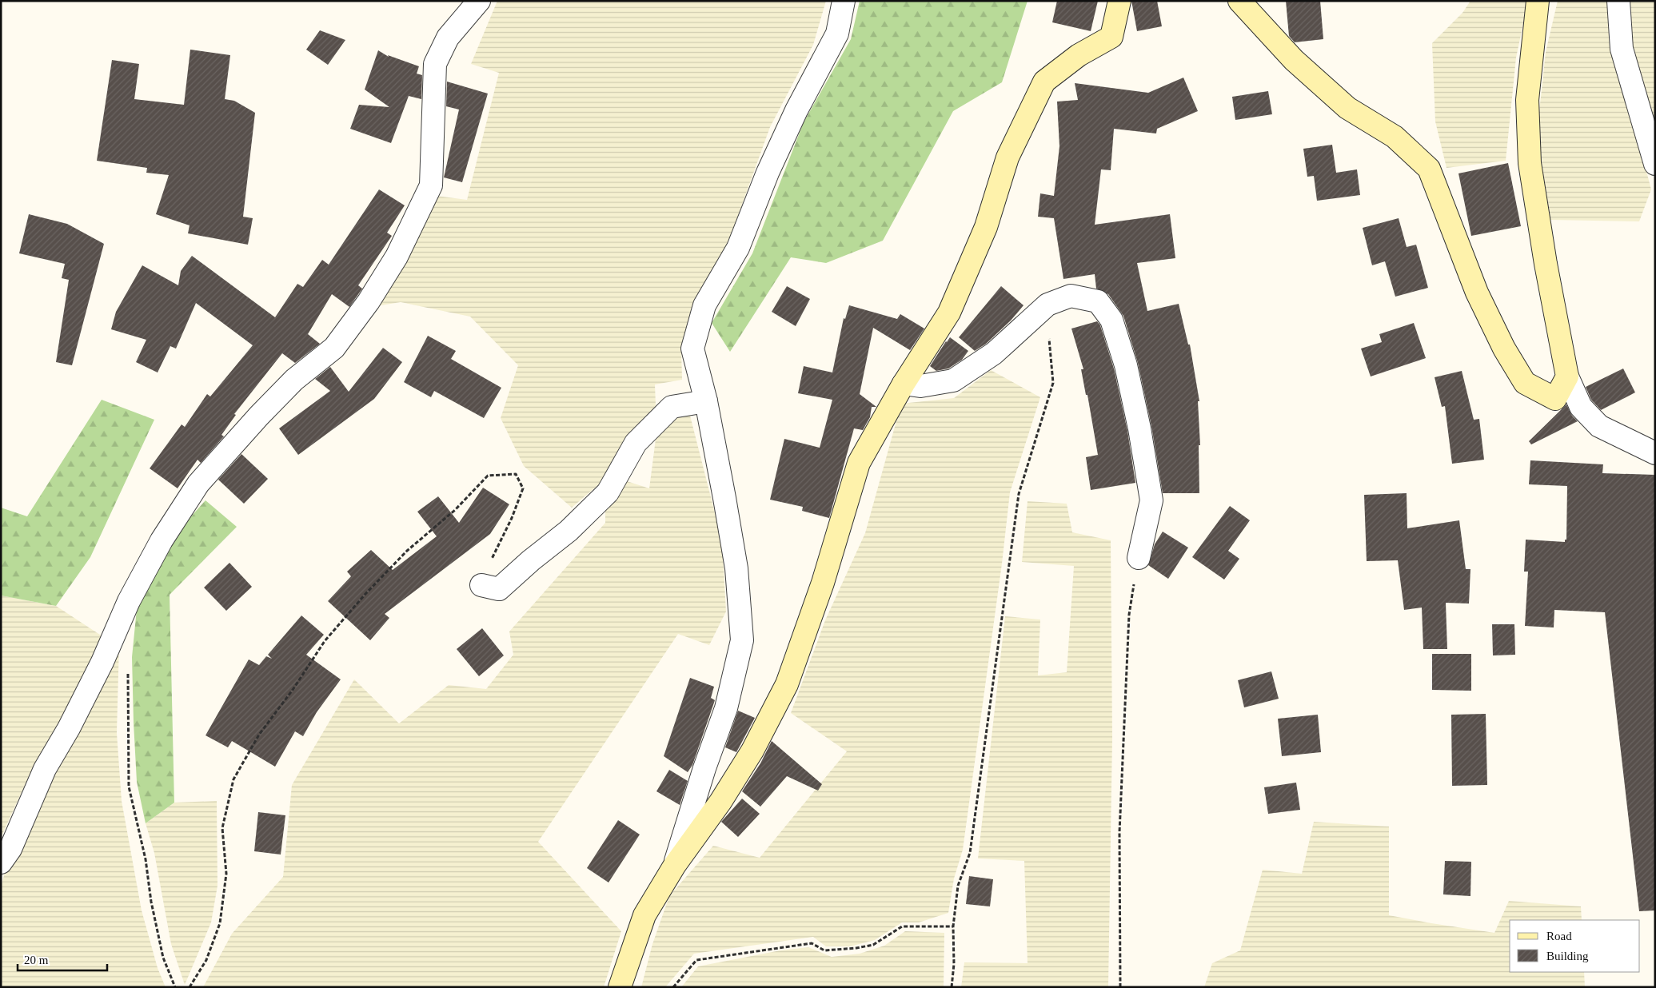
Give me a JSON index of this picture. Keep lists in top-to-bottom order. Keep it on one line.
{"legend":["Road","Building"],"scale_bar":"20 m"}
